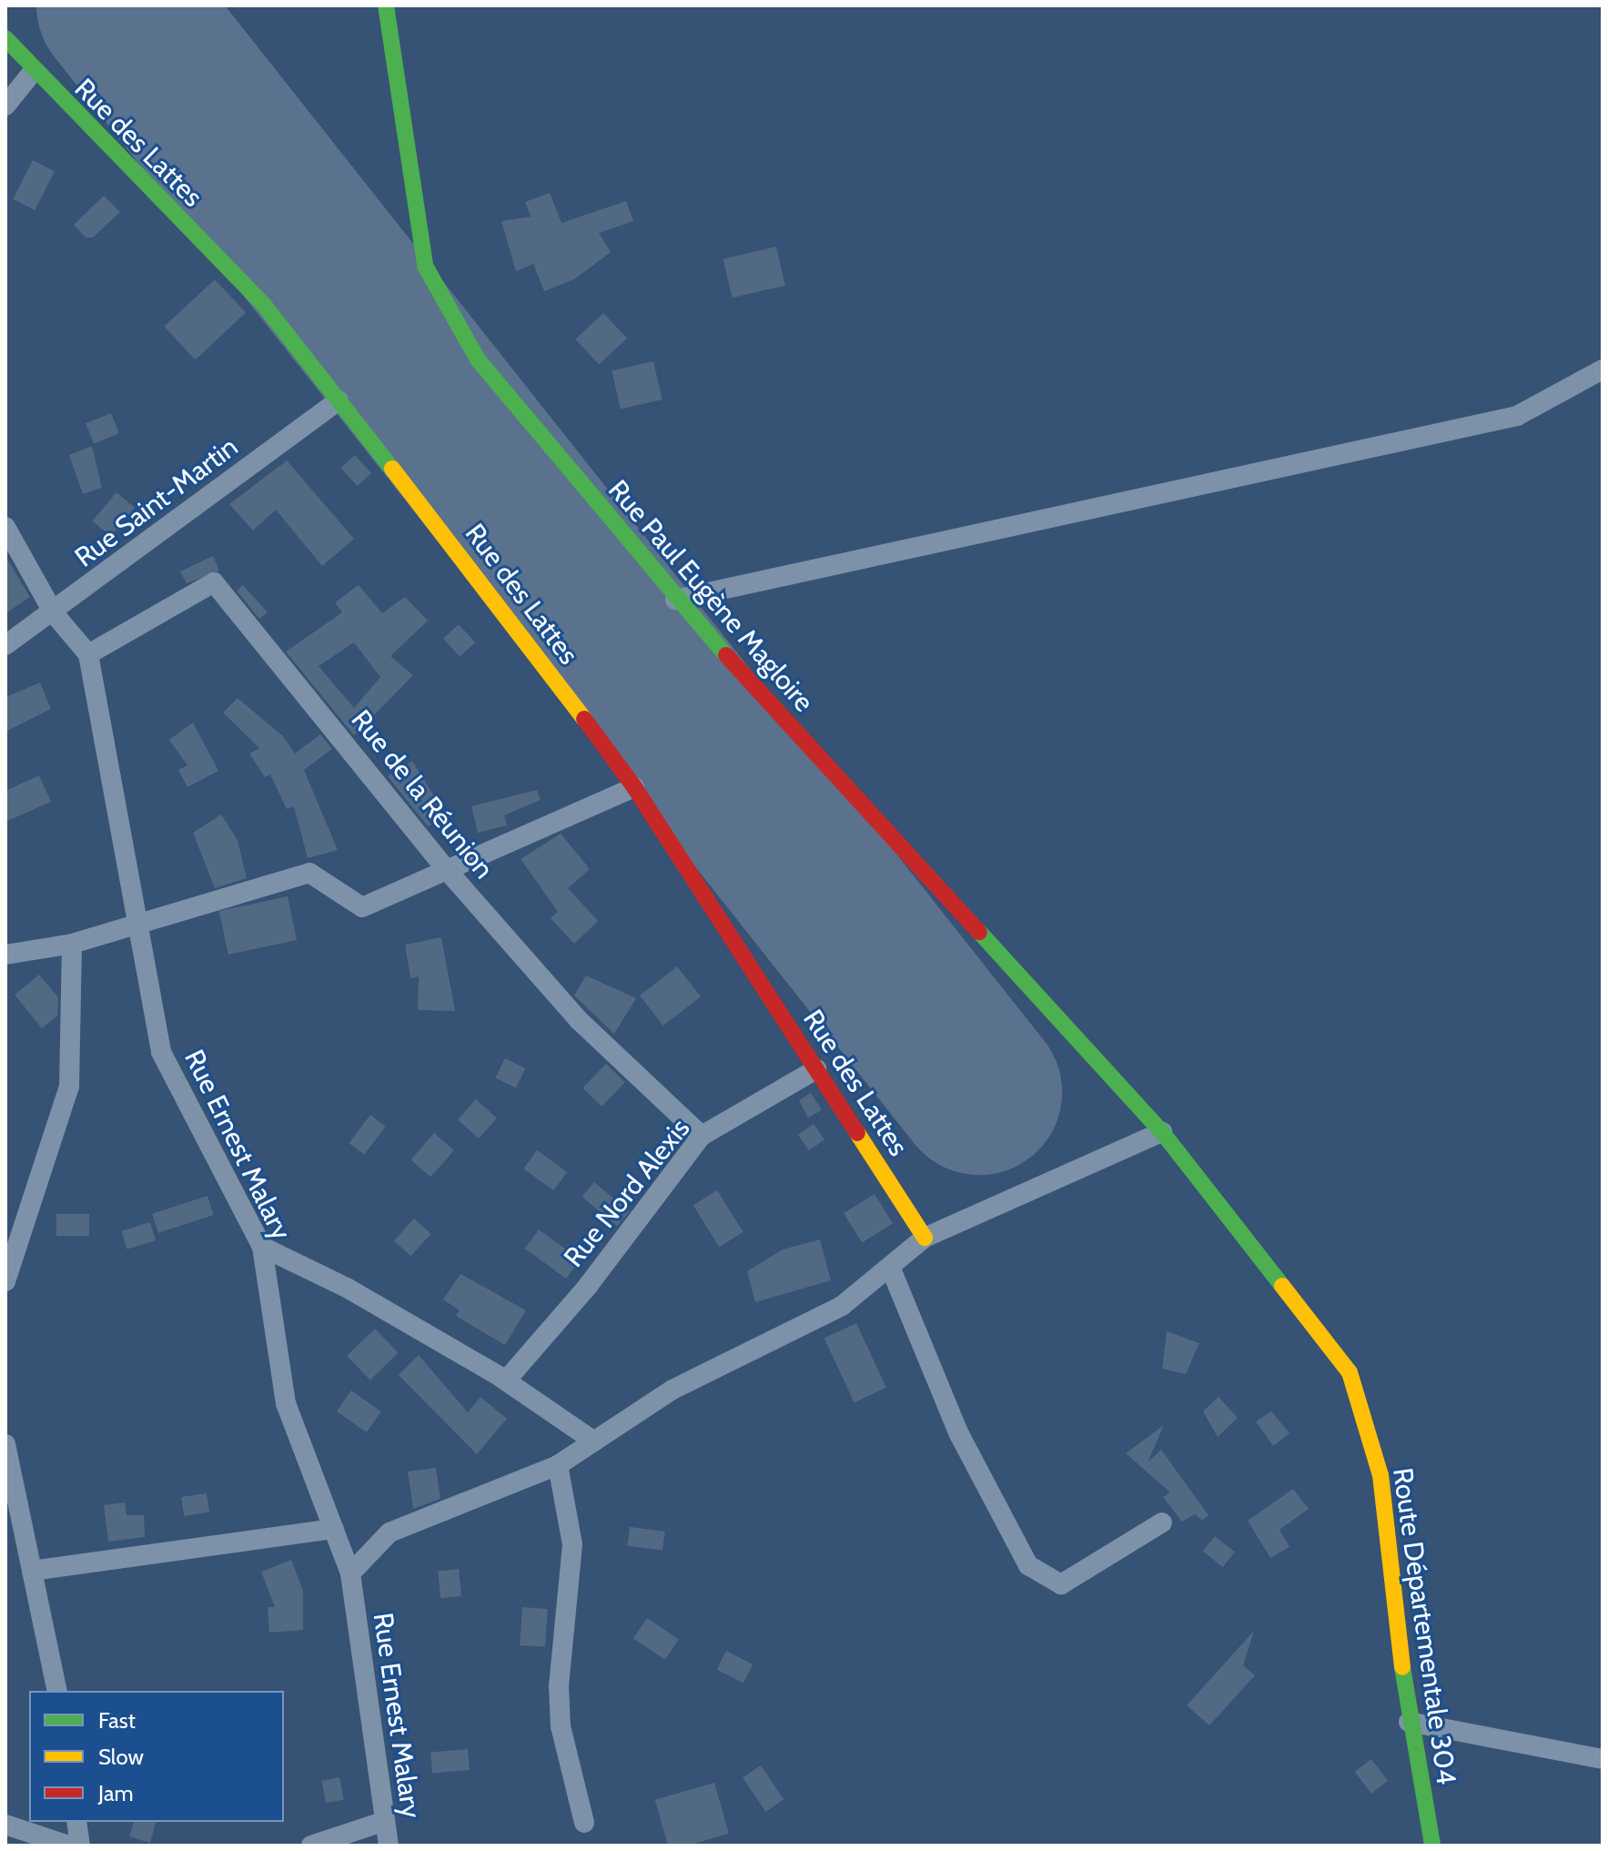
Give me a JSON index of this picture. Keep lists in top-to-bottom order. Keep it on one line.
{"streets":{"main road":["Rue des Lattes","Rue Paul Eugène Magloire","Route Départementale 304"],"street":["Rue Saint-Martin","Rue de la Réunion","Rue Ernest Malary","Rue Nord Alexis"]},"crossings":[["Rue des Lattes","Rue Saint-Martin"],["Rue des Lattes","Rue Nord Alexis"],["Rue Saint-Martin","Rue Ernest Malary"],["Rue Paul Eugène Magloire","Route Départementale 304"],["Rue de la Réunion","Rue Ernest Malary"],["Rue de la Réunion","Rue Nord Alexis"]],"legend":["Fast","Slow","Jam"]}
